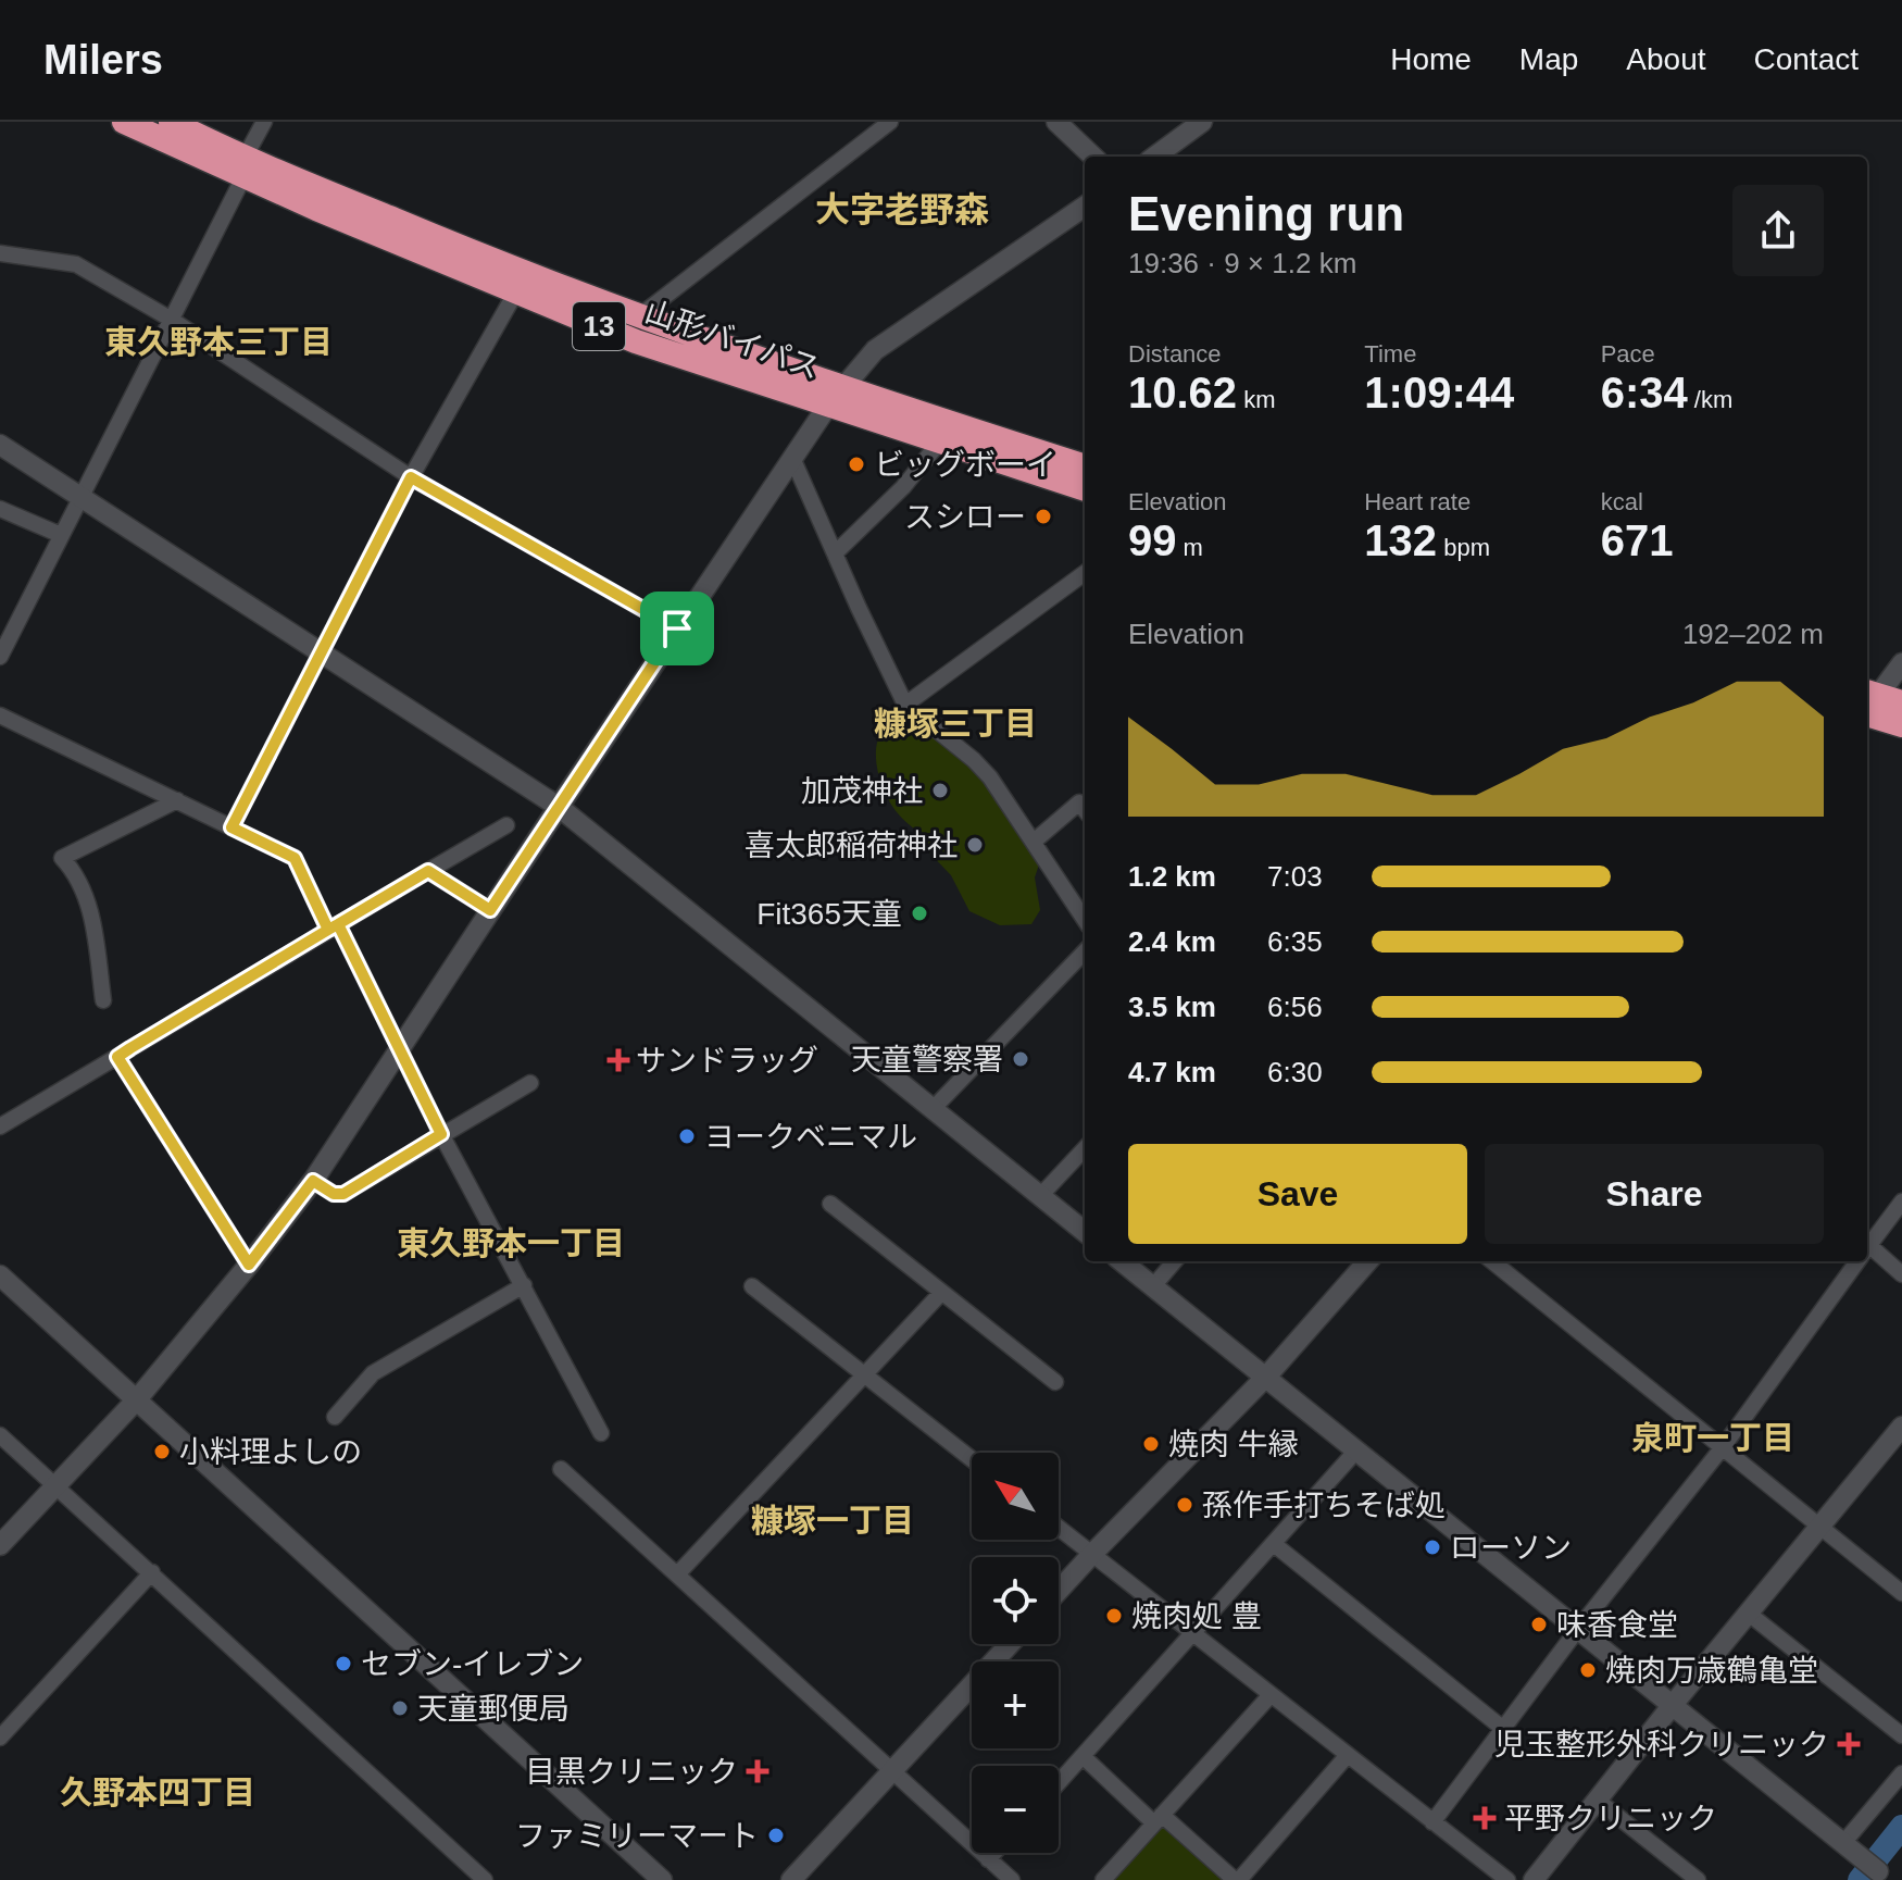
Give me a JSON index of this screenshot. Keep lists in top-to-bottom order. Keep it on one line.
{"streets":{"highway":["13","山形バイパス"]},"districts":["大字老野森","東久野本三丁目","糠塚三丁目","東久野本一丁目","泉町一丁目","糠塚一丁目","久野本四丁目"],"places":{"other":["ビッグボーイ","スシロー","加茂神社","喜太郎稲荷神社","Fit365天童","天童警察署","ヨークベニマル","焼肉 牛縁","小料理よしの","孫作手打ちそば処","ローソン","焼肉処 豊","味香食堂","セブン-イレブン","焼肉万歳鶴亀堂","天童郵便局","ファミリーマート"],"health":["サンドラッグ","児玉整形外科クリニック","目黒クリニック","平野クリニック"]},"north":"top left","page":{"header":"Milers","nav":["Home","Map","About","Contact"],"heading":["Evening run","19:36 · 9 × 1.2 km"],"stats":[["Distance","10.62 km"],["Time","1:09:44"],["Pace","6:34 /km"],["Elevation","99 m"],["Heart rate","132 bpm"],["kcal","671"]],"chart":["Elevation","192–202 m"],"list":[{"name":"1.2 km","note":"7:03"},{"name":"2.4 km","note":"6:35"},{"name":"3.5 km","note":"6:56"},{"name":"4.7 km","note":"6:30"}],"buttons":["Save","Share"],"map_buttons":["+","−"]}}
